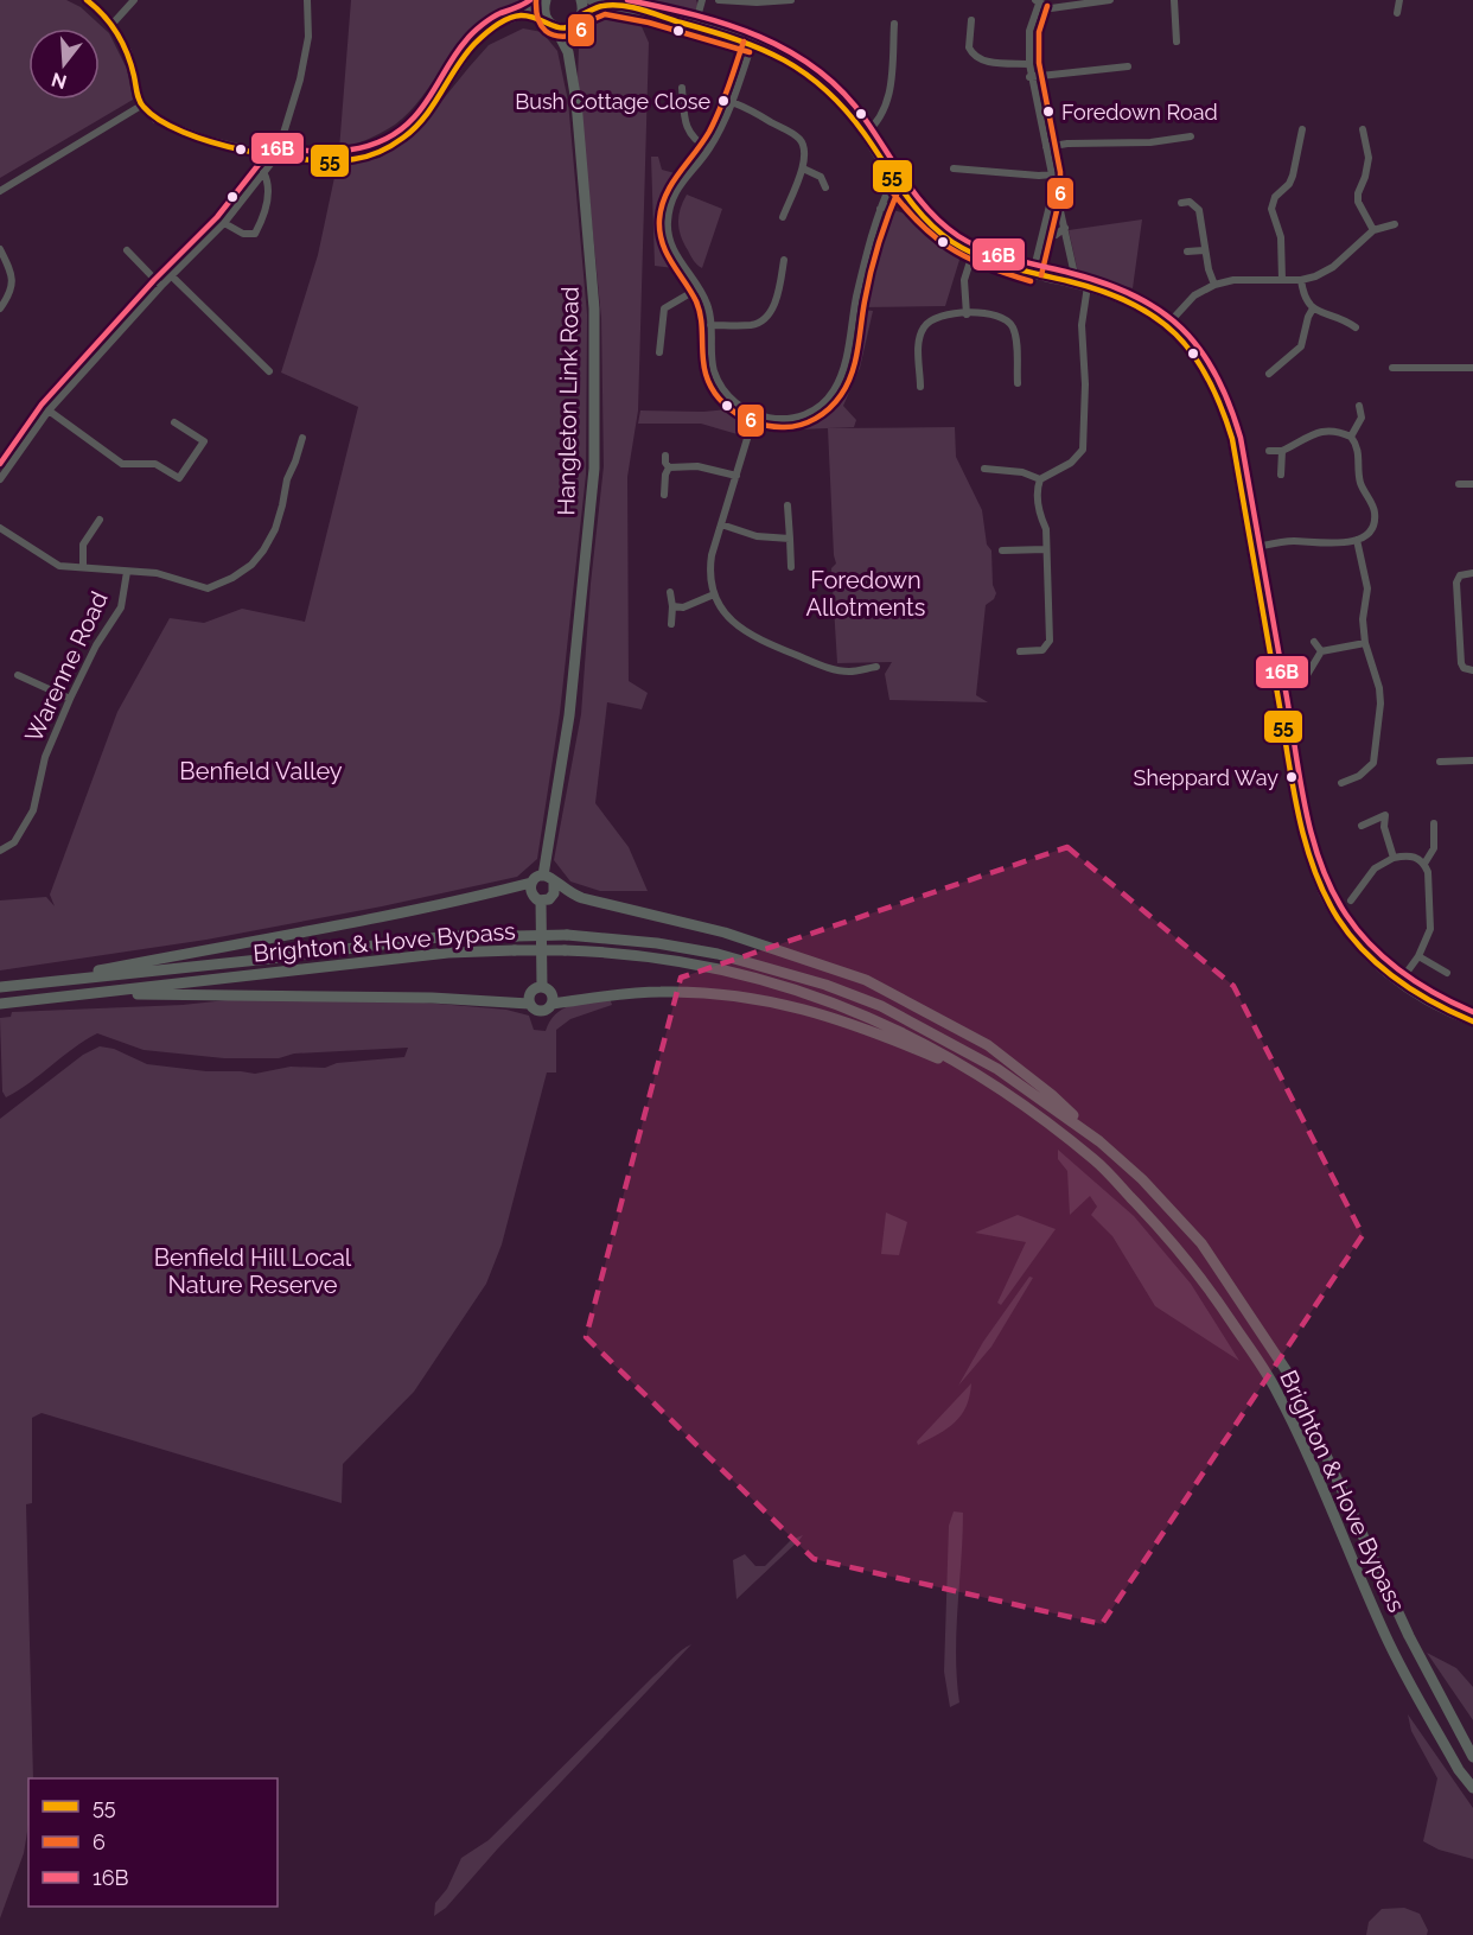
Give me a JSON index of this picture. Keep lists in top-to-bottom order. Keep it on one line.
{"streets":{"highway":["Hangleton Link Road","Brighton & Hove Bypass"],"street":["Warenne Road"]},"parks":["Foredown Allotments","Benfield Valley","Benfield Hill Local Nature Reserve"],"places":["Bush Cottage Close","Foredown Road","Sheppard Way"],"lines":["transit line 55","transit line 6","transit line 16B"],"legend":["55","6","16B"],"north":"bottom"}
